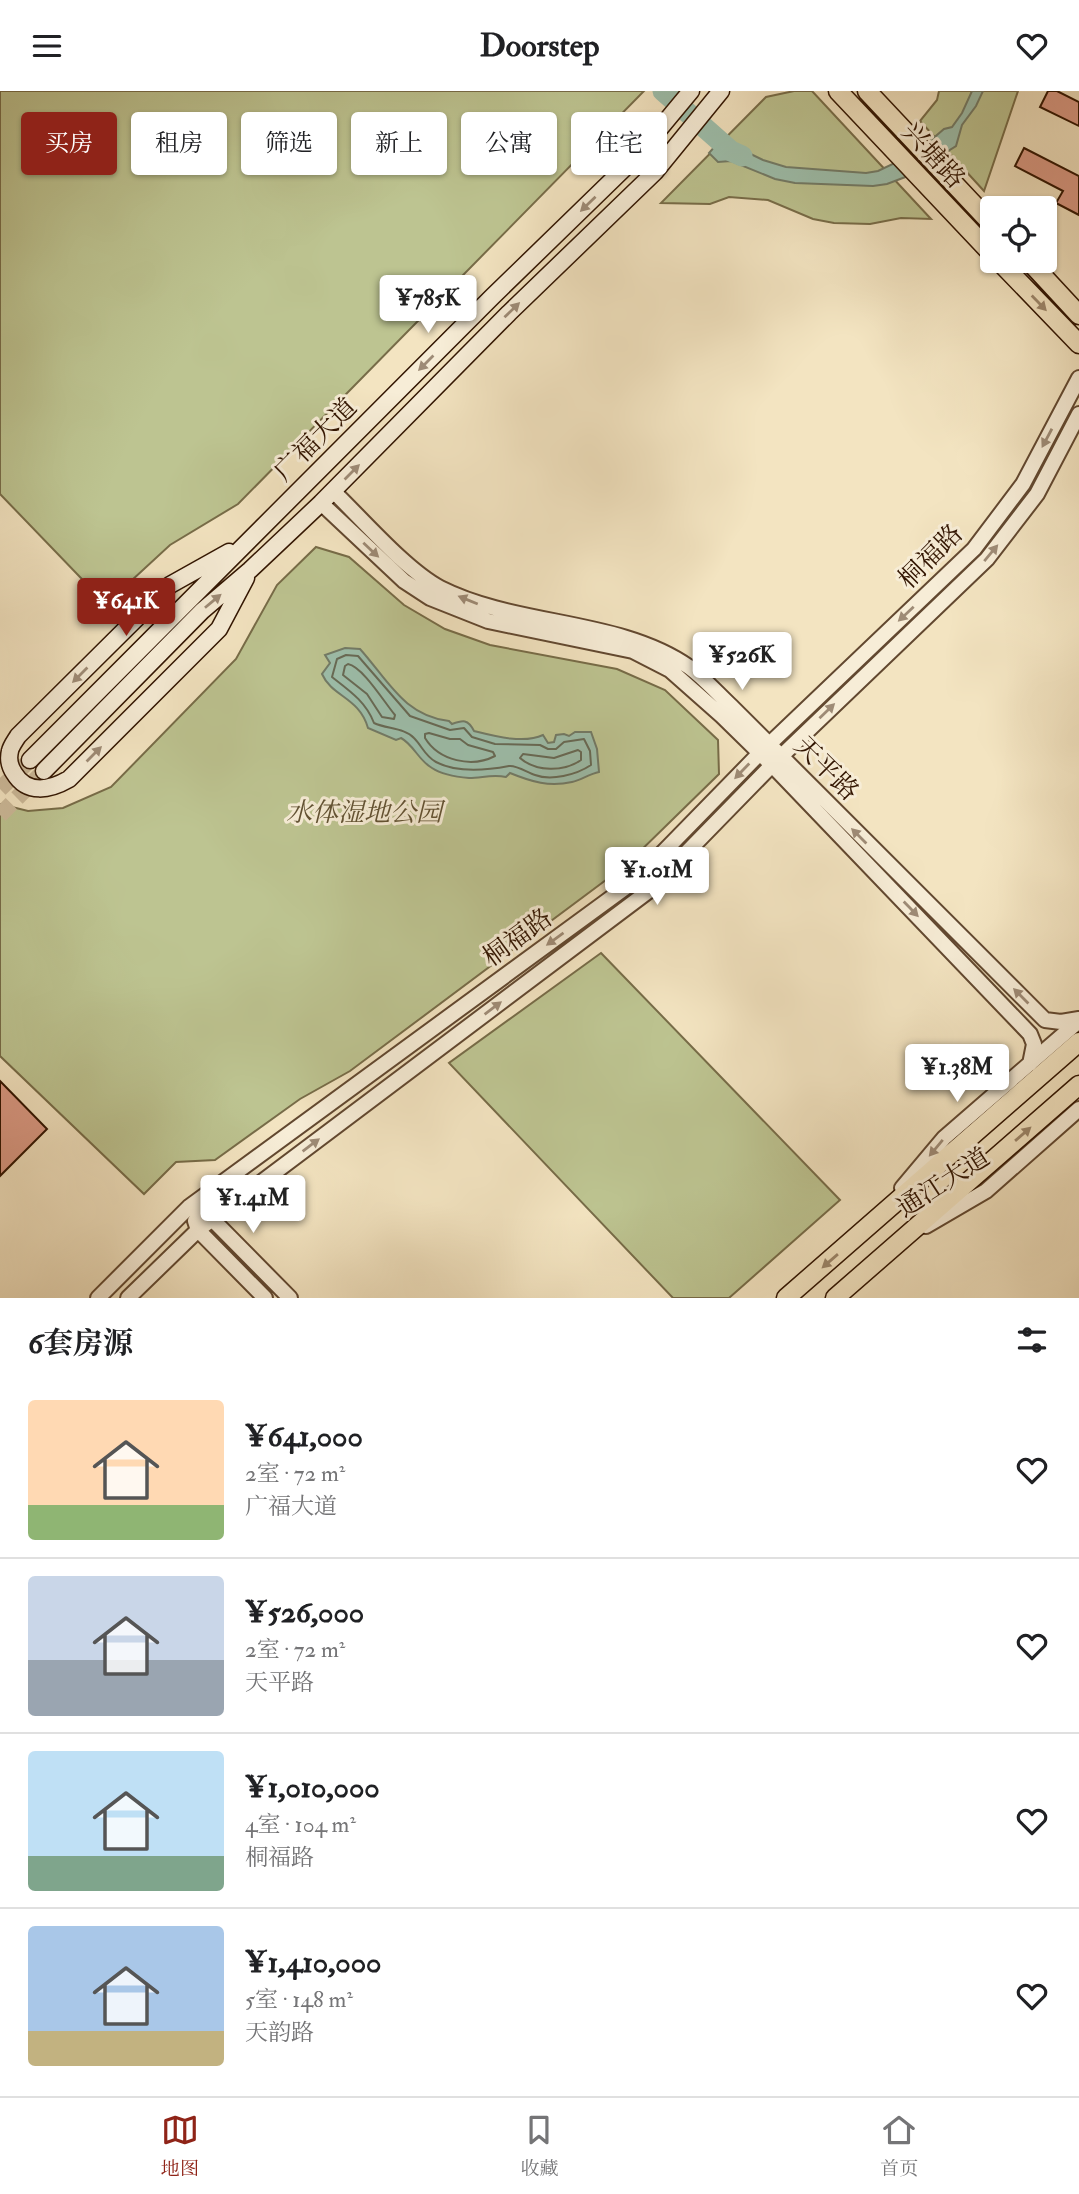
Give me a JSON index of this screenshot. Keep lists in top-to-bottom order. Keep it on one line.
{"streets":{"main road":["兴塘路","广福大道","通江大道"],"street":["桐福路","天平路"]},"crossings":[["广福大道","天平路"],["桐福路","天平路"],["天平路","通江大道"]],"parks":["水体湿地公园"],"page":{"header":"Doorstep","chip":["买房","租房","筛选","新上","公寓","住宅"],"price":["¥785K","¥641K","¥526K","¥1.01M","¥1.38M","¥1.41M"],"heading":"6套房源","list":[{"name":"¥641,000","note":"2室 · 72 m² · 广福大道"},{"name":"¥526,000","note":"2室 · 72 m² · 天平路"},{"name":"¥1,010,000","note":"4室 · 104 m² · 桐福路"},{"name":"¥1,410,000","note":"5室 · 148 m² · 天韵路"}],"tabs":["地图","收藏","首页"]}}
